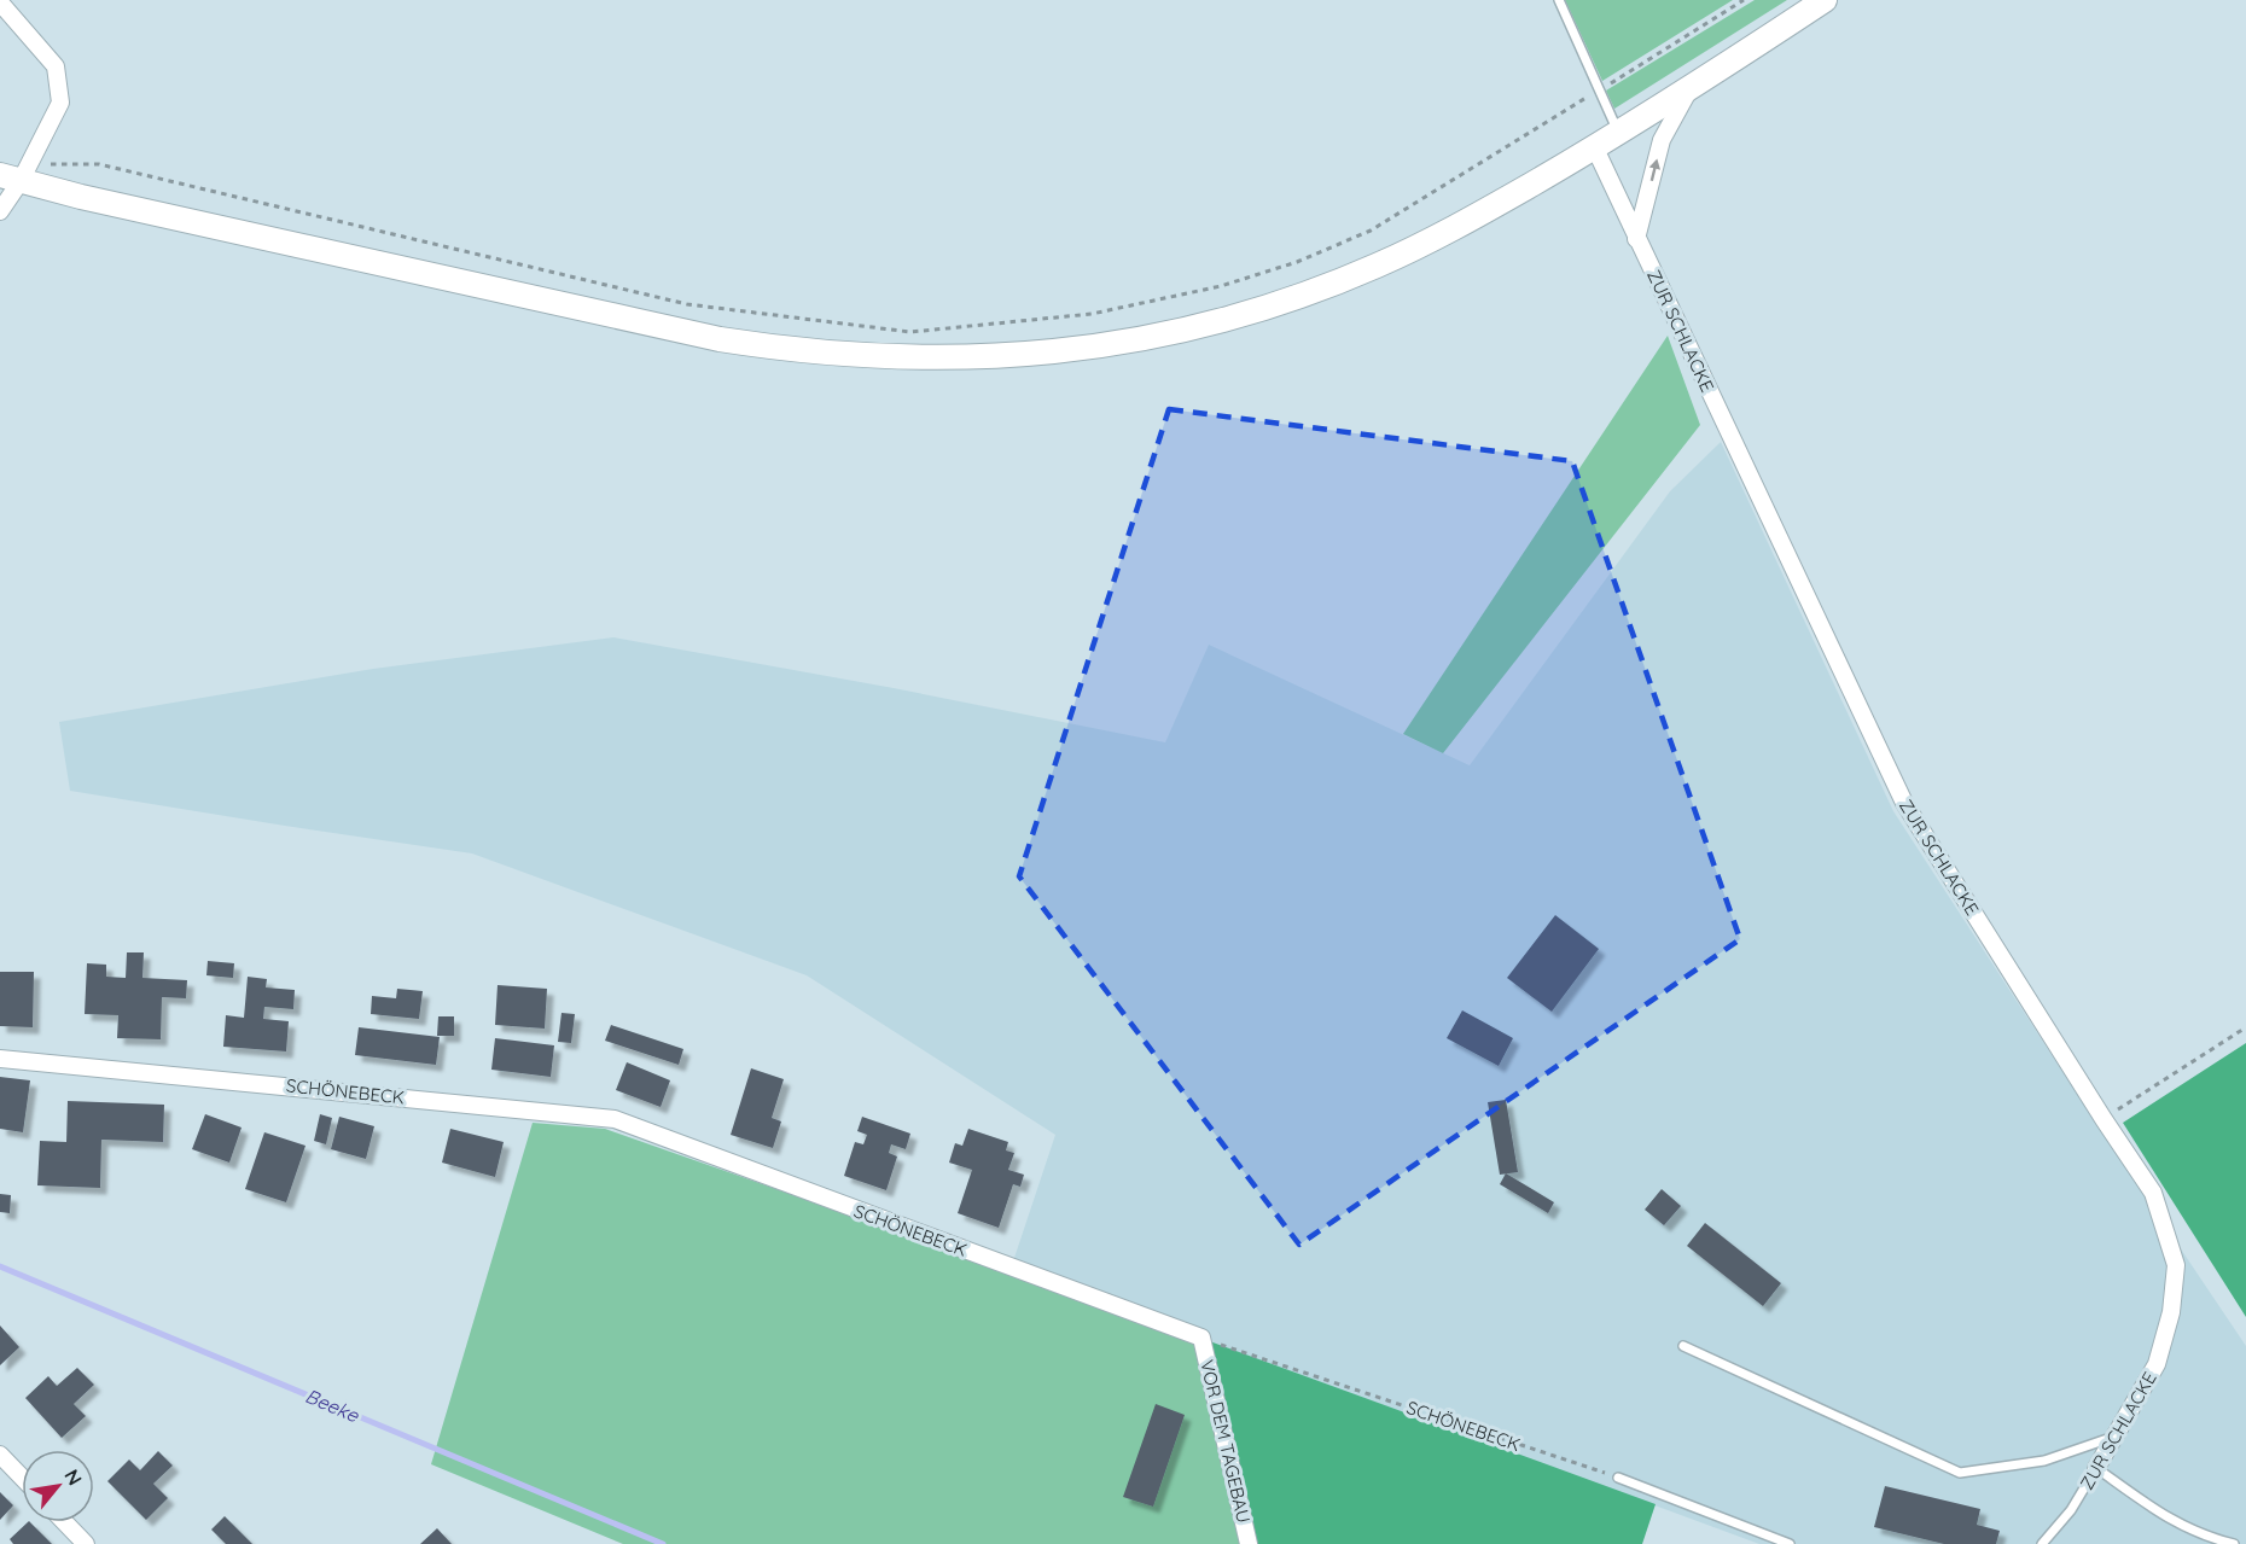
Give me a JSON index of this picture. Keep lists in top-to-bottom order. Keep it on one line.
{"streets":{"street":["ZUR SCHLACKE","SCHÖNEBECK","VOR DEM TAGEBAU"]},"crossings":[["SCHÖNEBECK","VOR DEM TAGEBAU"]],"water":["Beeke"],"north":"top right"}
